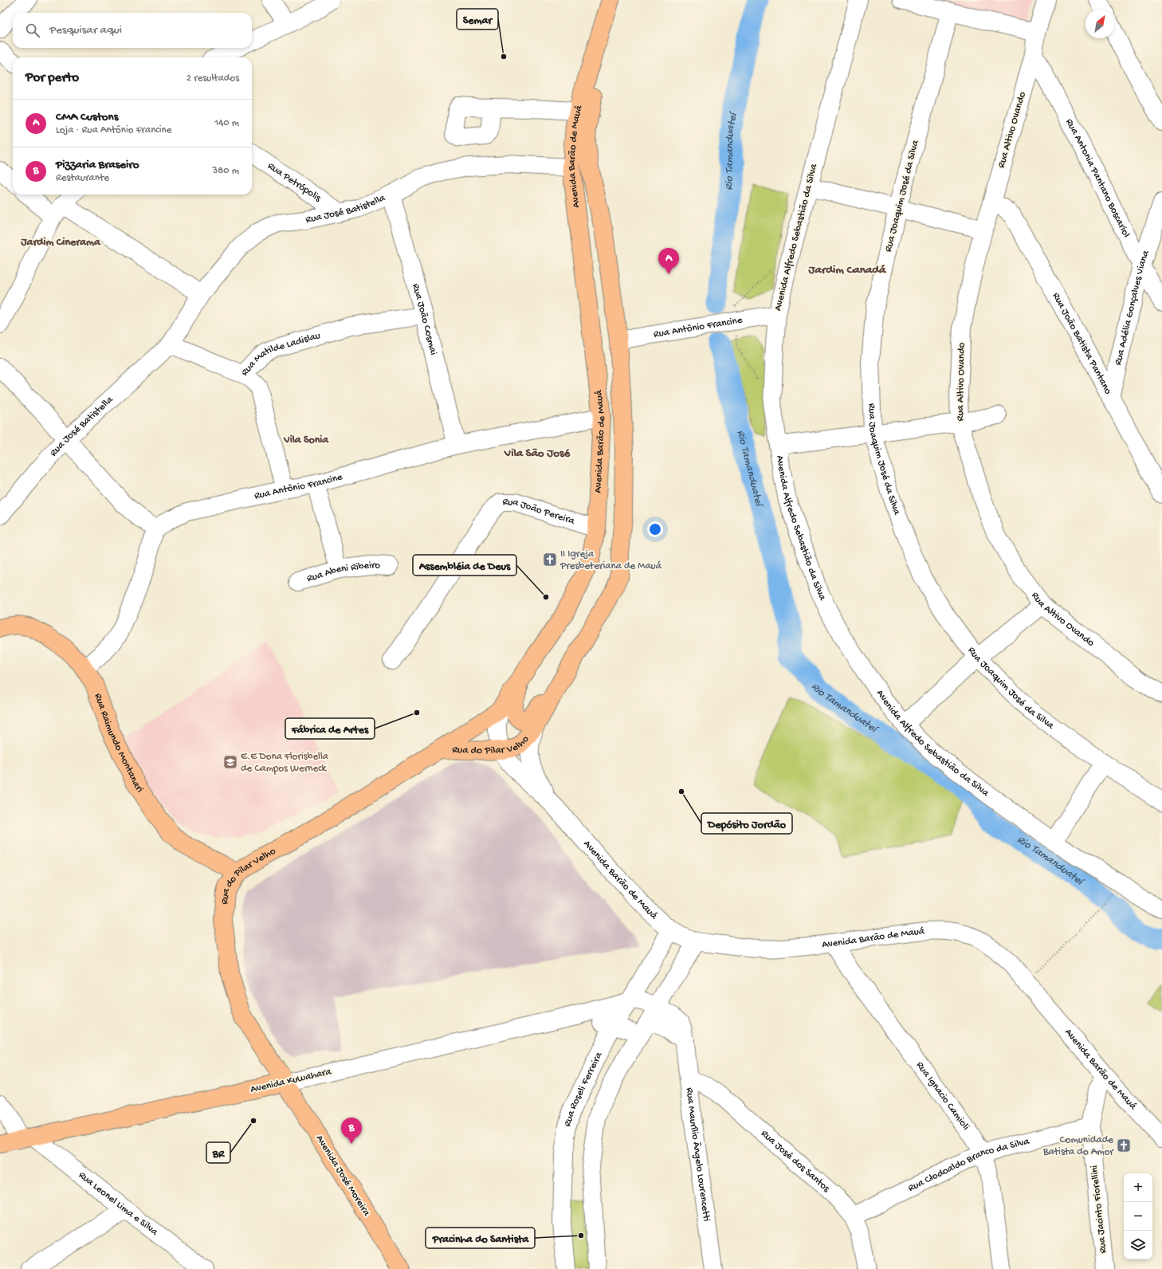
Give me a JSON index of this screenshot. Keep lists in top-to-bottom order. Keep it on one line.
{"streets":{"main road":["Avenida Barão de Mauá","Rua do Pilar Velho","Rua Raimundo Montanari","Avenida Kuwahara","Avenida José Moreira"],"street":["Rua Altivo Ovando","Rua Antonia Pantano Boscariol","Rua Petrópolis","Rua Joaquim José da Silva","Rua José Batistella","Avenida Alfredo Sebastião da Silva","Rua Adélia Gonçalves Viana","Rua João Cosmai","Rua Antônio Francine","Rua João Batista Pantano","Rua Matilde Ladislau","Rua João Pereira","Rua Abeni Ribeiro","Rua Roseli Ferreira","Rua Ignacio Camioli","Rua Maurílio Ângelo Lourencetti","Rua José dos Santos","Rua Clodoaldo Branco da Silva","Rua Leonel Lima e Silva","Rua Jacinto Fiorellini"]},"crossings":[["Rua Altivo Ovando","Rua Antonia Pantano Boscariol"],["Rua Altivo Ovando","Rua João Batista Pantano"],["Avenida Barão de Mauá","Rua José Batistella"],["Avenida Barão de Mauá","Rua Antônio Francine"],["Avenida Barão de Mauá","Rua João Pereira"],["Avenida Barão de Mauá","Rua do Pilar Velho"],["Avenida Barão de Mauá","Rua Roseli Ferreira"],["Avenida Barão de Mauá","Rua Ignacio Camioli"],["Avenida Barão de Mauá","Rua Jacinto Fiorellini"],["Rua Antonia Pantano Boscariol","Rua Adélia Gonçalves Viana"],["Rua Petrópolis","Rua José Batistella"],["Rua José Batistella","Rua João Cosmai"],["Avenida Alfredo Sebastião da Silva","Rua Antônio Francine"],["Rua Adélia Gonçalves Viana","Rua João Batista Pantano"],["Rua João Cosmai","Rua Antônio Francine"],["Rua João Cosmai","Rua Matilde Ladislau"],["Rua Antônio Francine","Rua Matilde Ladislau"],["Rua do Pilar Velho","Rua Raimundo Montanari"],["Rua do Pilar Velho","Avenida Kuwahara"],["Rua do Pilar Velho","Avenida José Moreira"],["Avenida Kuwahara","Rua Roseli Ferreira"],["Avenida Kuwahara","Rua Maurílio Ângelo Lourencetti"],["Avenida Kuwahara","Avenida José Moreira"],["Avenida Kuwahara","Rua Leonel Lima e Silva"],["Rua Ignacio Camioli","Rua Clodoaldo Branco da Silva"],["Rua Maurílio Ângelo Lourencetti","Rua José dos Santos"],["Rua José dos Santos","Rua Clodoaldo Branco da Silva"],["Rua Clodoaldo Branco da Silva","Rua Jacinto Fiorellini"]],"districts":["Jardim Cinerama","Jardim Canadá","Vila Sonia","Vila São José"],"water":["Rio Tamanduateí"],"places":{"other":["Semar","Assembléia de Deus","Fábrica de Artes","Depósito Jordão","BR","Pracinha do Santista"],"church":["II Igreja Presbeteriana de Mauá","Comunidade Batista do Amor"],"school or university":["E.E Dona Florisbella de Campos Werneck"]},"north":"top right","page":{"search":"Pesquisar aqui","heading":["Por perto","2 resultados"],"list":[{"mark":"A","name":"CMA Custons","note":"Loja · Rua Antônio Francine","value":"140 m"},{"mark":"B","name":"Pizzaria Braseiro","note":"Restaurante","value":"380 m"}],"pins":["A","B"],"map_buttons":["+","−"]}}
